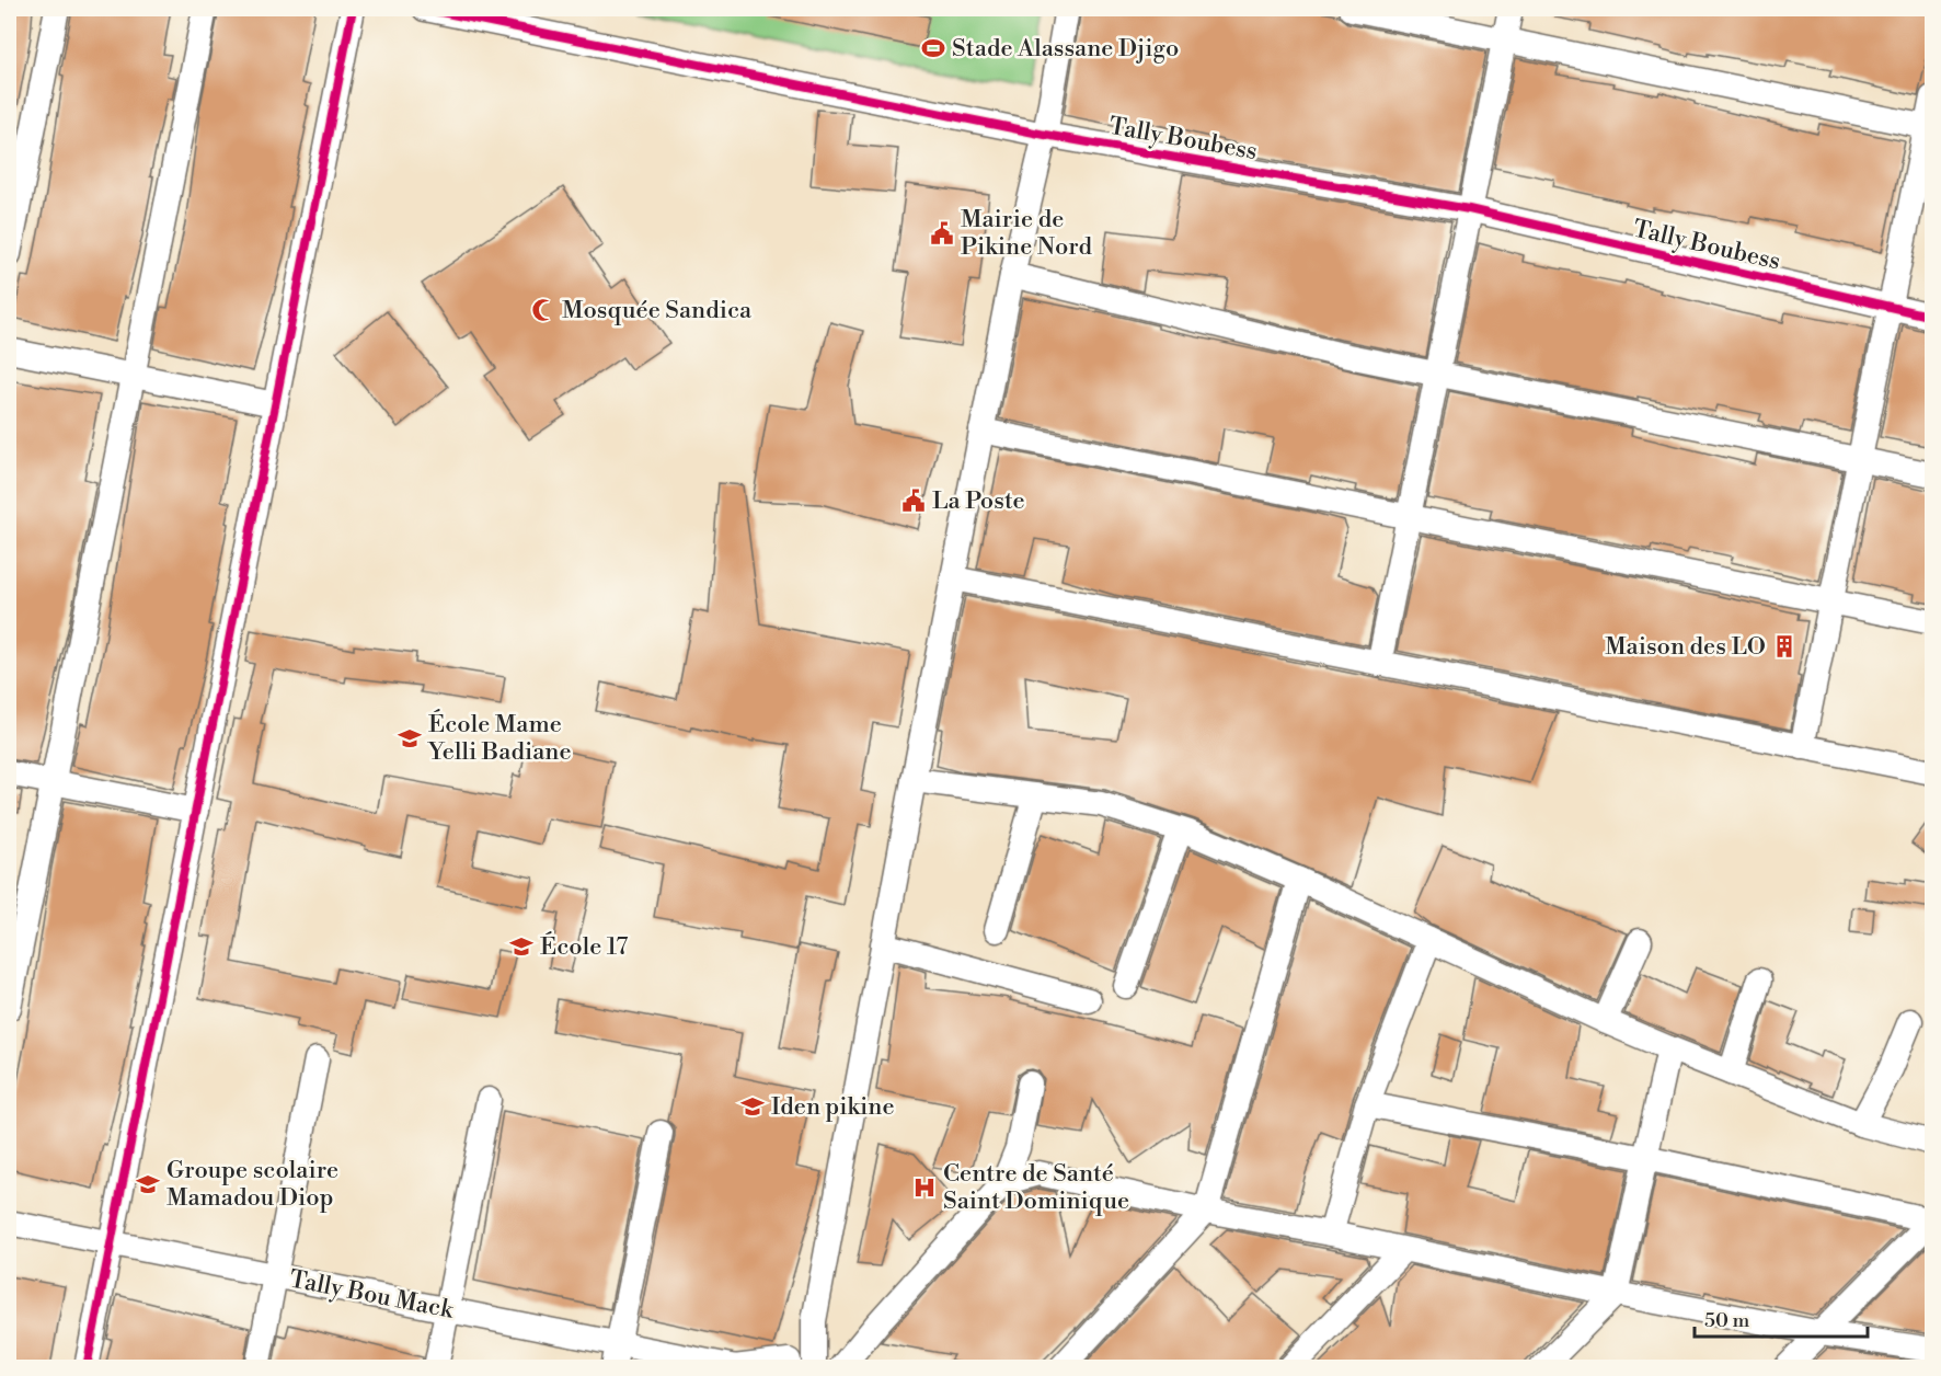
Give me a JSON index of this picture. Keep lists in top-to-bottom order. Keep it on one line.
{"streets":{"street":["Tally Boubess","Tally Bou Mack"]},"places":{"sports":["Stade Alassane Djigo"],"public building":["Mairie de Pikine Nord","La Poste"],"mosque":["Mosquée Sandica"],"building":["Maison des LO"],"school or university":["École Mame Yelli Badiane","École 17","Iden pikine","Groupe scolaire Mamadou Diop"],"hospital":["Centre de Santé Saint Dominique"]},"scale_bar":"50 m"}
